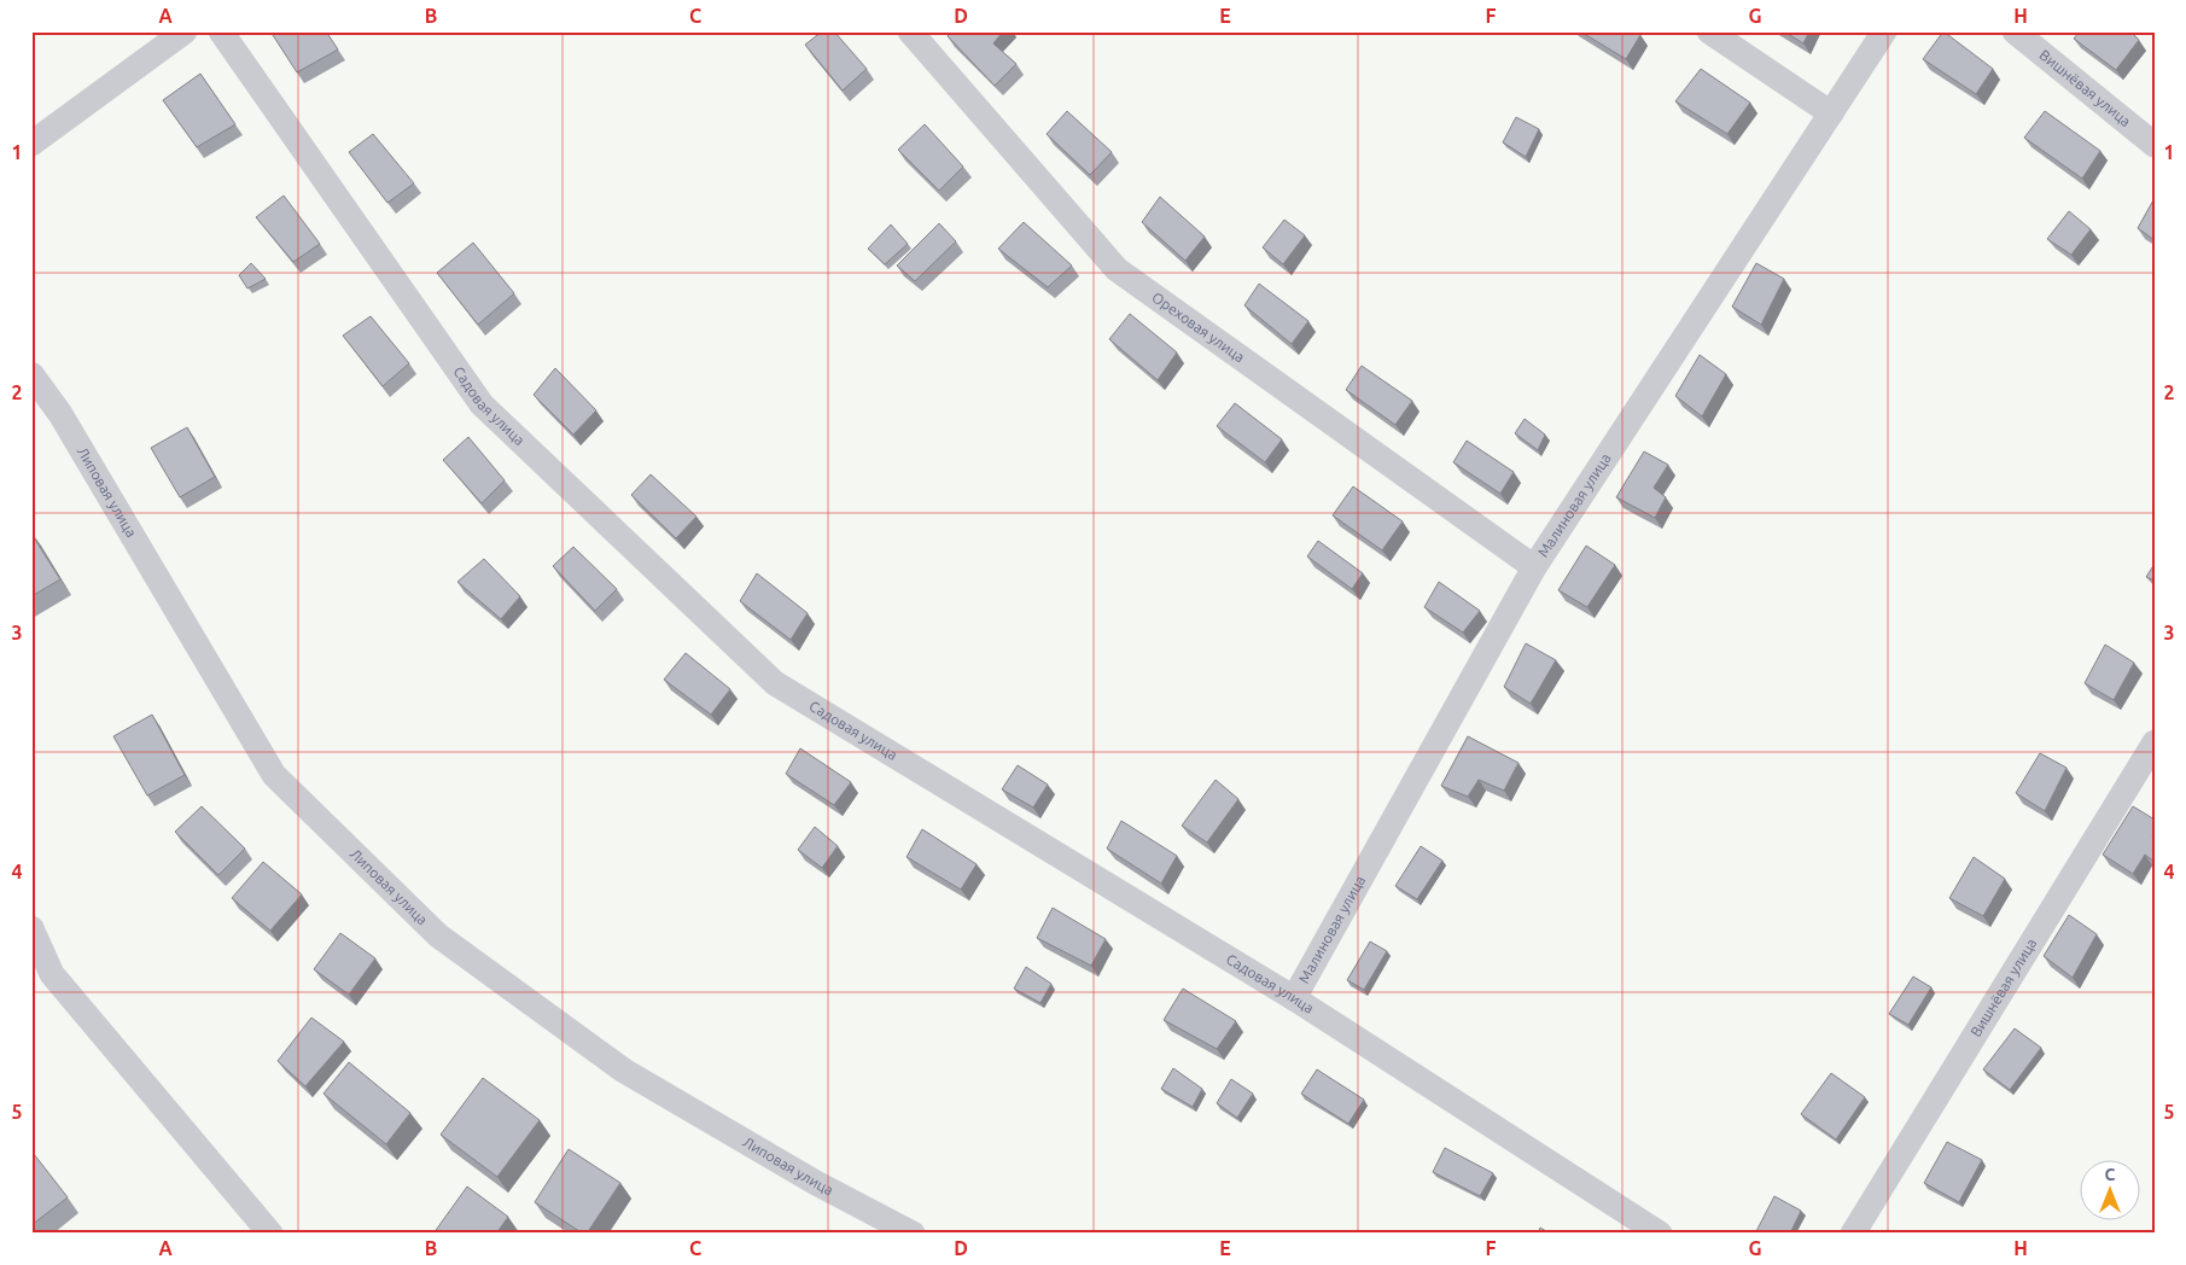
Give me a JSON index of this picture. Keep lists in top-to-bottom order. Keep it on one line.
{"streets":{"street":["Вишнёвая улица","Ореховая улица","Садовая улица","Липовая улица","Малиновая улица"]},"crossings":[["Ореховая улица","Малиновая улица"],["Садовая улица","Малиновая улица"]],"north":"top","grid":{"columns":["A","B","C","D","E","F","G","H"],"rows":["1","2","3","4","5"]}}
